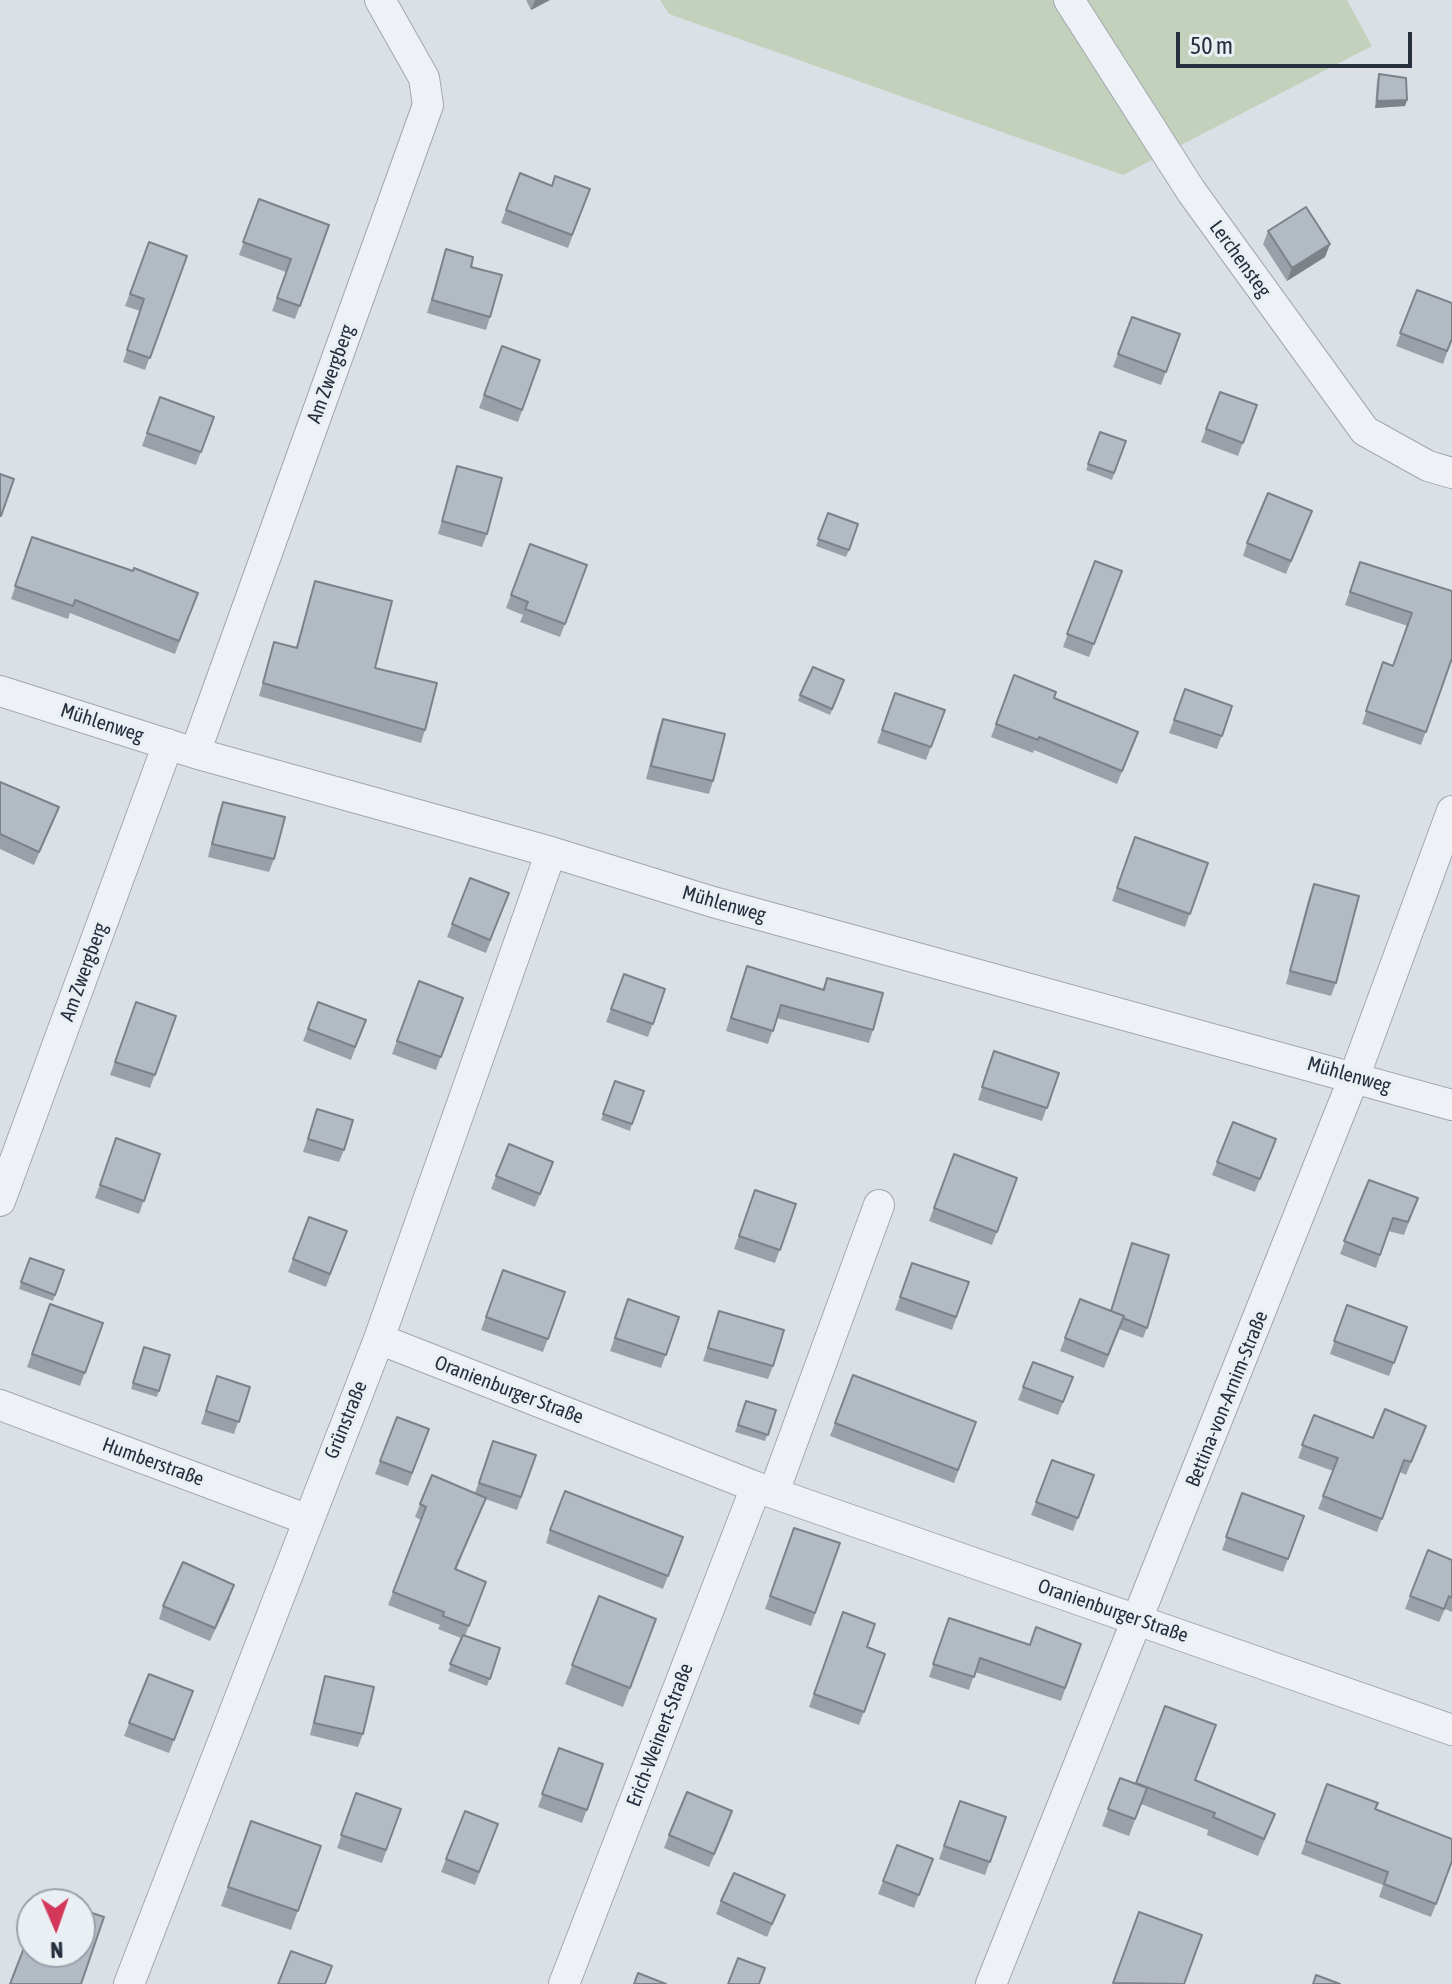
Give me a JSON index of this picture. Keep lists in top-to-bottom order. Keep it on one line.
{"streets":{"street":["Lerchensteg","Am Zwergberg","Mühlenweg","Oranienburger Straße","Bettina-von-Arnim-Straße","Grünstraße","Humberstraße","Erich-Weinert-Straße"]},"crossings":[["Am Zwergberg","Mühlenweg"],["Mühlenweg","Bettina-von-Arnim-Straße"],["Mühlenweg","Grünstraße"],["Oranienburger Straße","Bettina-von-Arnim-Straße"],["Oranienburger Straße","Grünstraße"],["Oranienburger Straße","Erich-Weinert-Straße"],["Grünstraße","Humberstraße"]],"scale_bar":"50 m","north":"bottom"}
